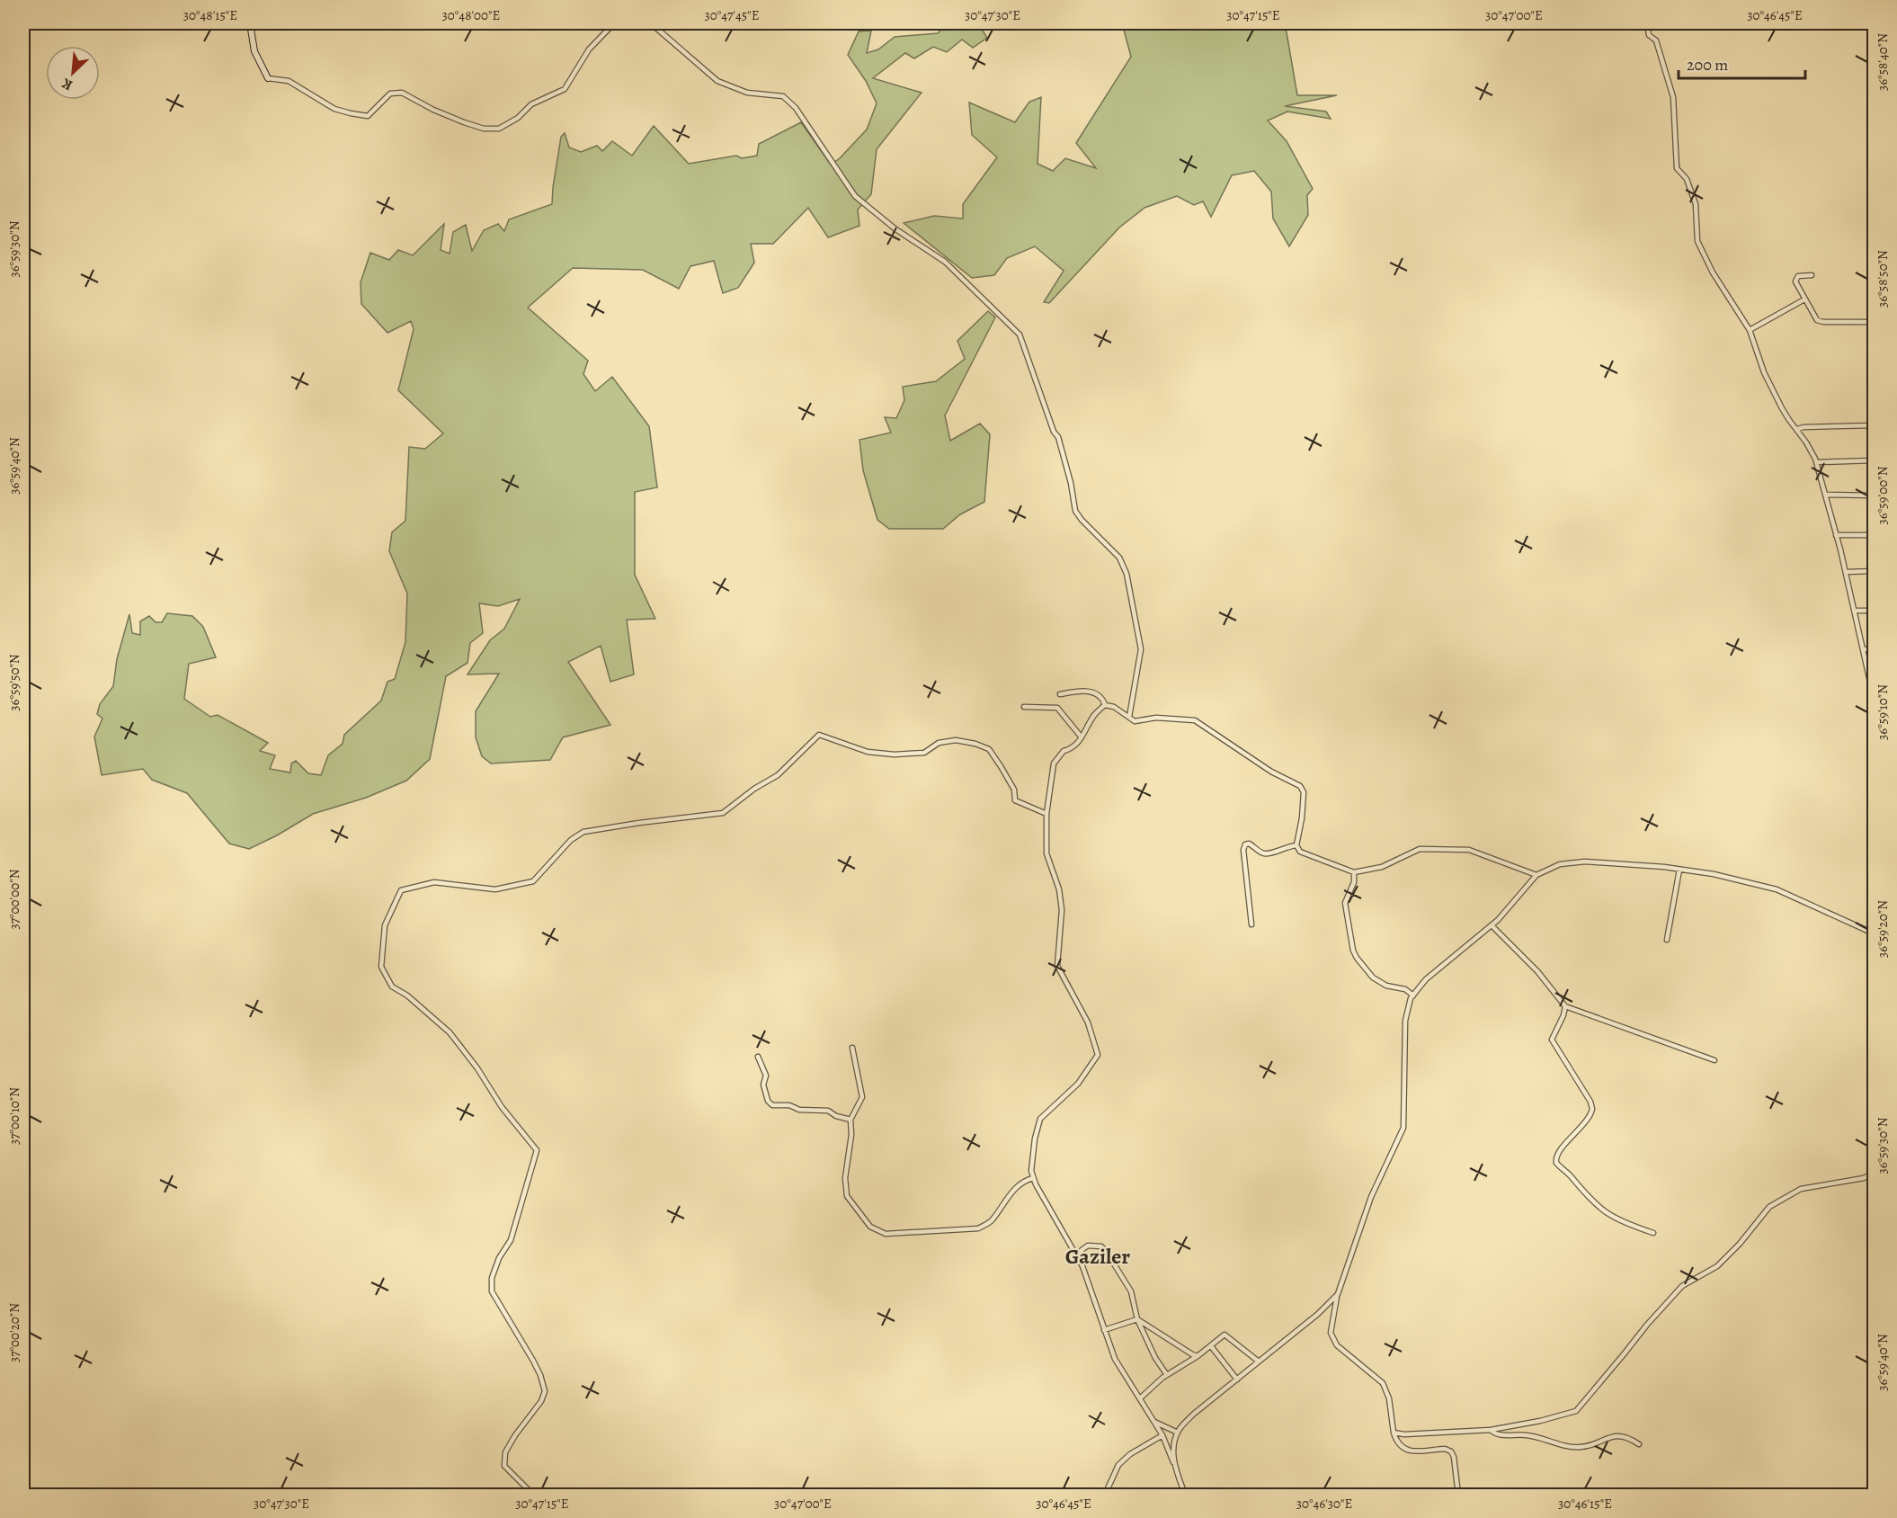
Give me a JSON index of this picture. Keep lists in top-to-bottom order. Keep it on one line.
{"districts":["Gaziler"],"scale_bar":"200 m","north":"bottom left","coordinates":["30°48'15\"E","30°48'00\"E","30°47'45\"E","30°47'30\"E","30°47'15\"E","30°47'00\"E","30°46'45\"E","36°58'40\"N","36°59'30\"N","36°58'50\"N","36°59'40\"N","36°59'00\"N","36°59'50\"N","36°59'10\"N","37°00'00\"N","36°59'20\"N","37°00'10\"N","37°00'20\"N","30°46'30\"E","30°46'15\"E"]}
